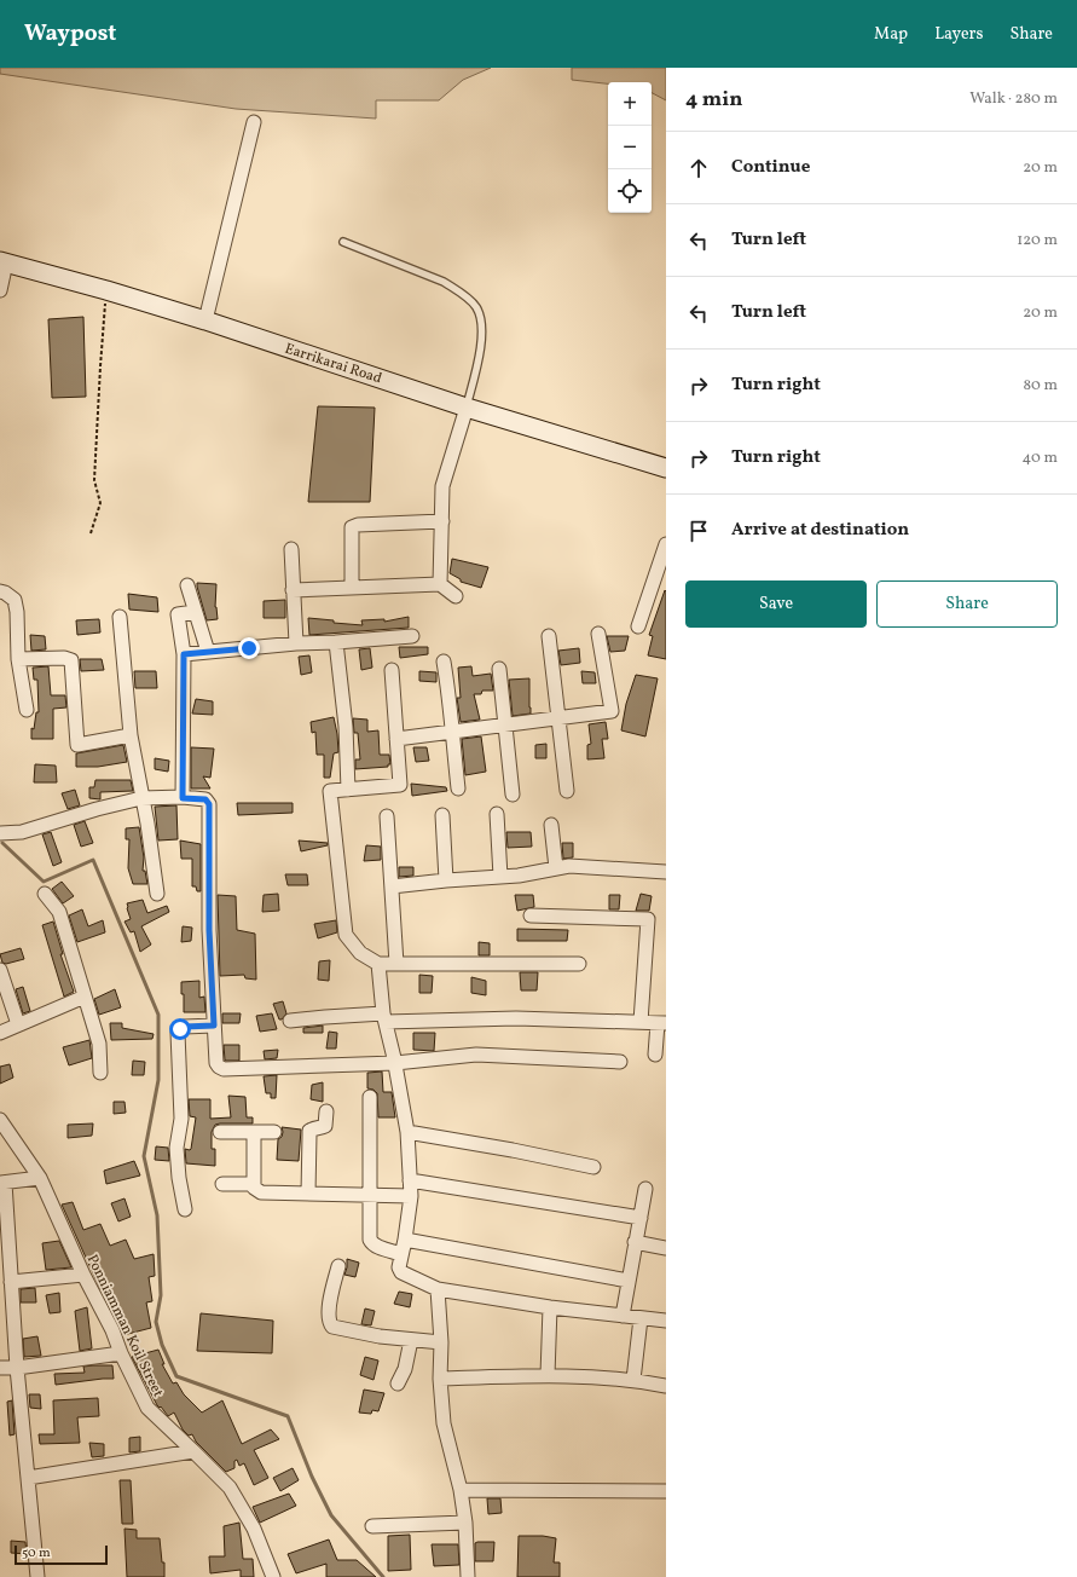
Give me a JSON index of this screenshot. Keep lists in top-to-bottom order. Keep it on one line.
{"streets":{"main road":["Earrikarai Road"],"street":["Ponniamman Koil Street"]},"scale_bar":"50 m","page":{"header":"Waypost","nav":["Map","Layers","Share"],"heading":["4 min","Walk · 280 m"],"map_buttons":["+","−"],"list":[["Continue","20 m"],["Turn left","120 m"],["Turn left","20 m"],["Turn right","80 m"],["Turn right","40 m"],"Arrive at destination"],"buttons":["Save","Share"],"scale":"50 m"}}
